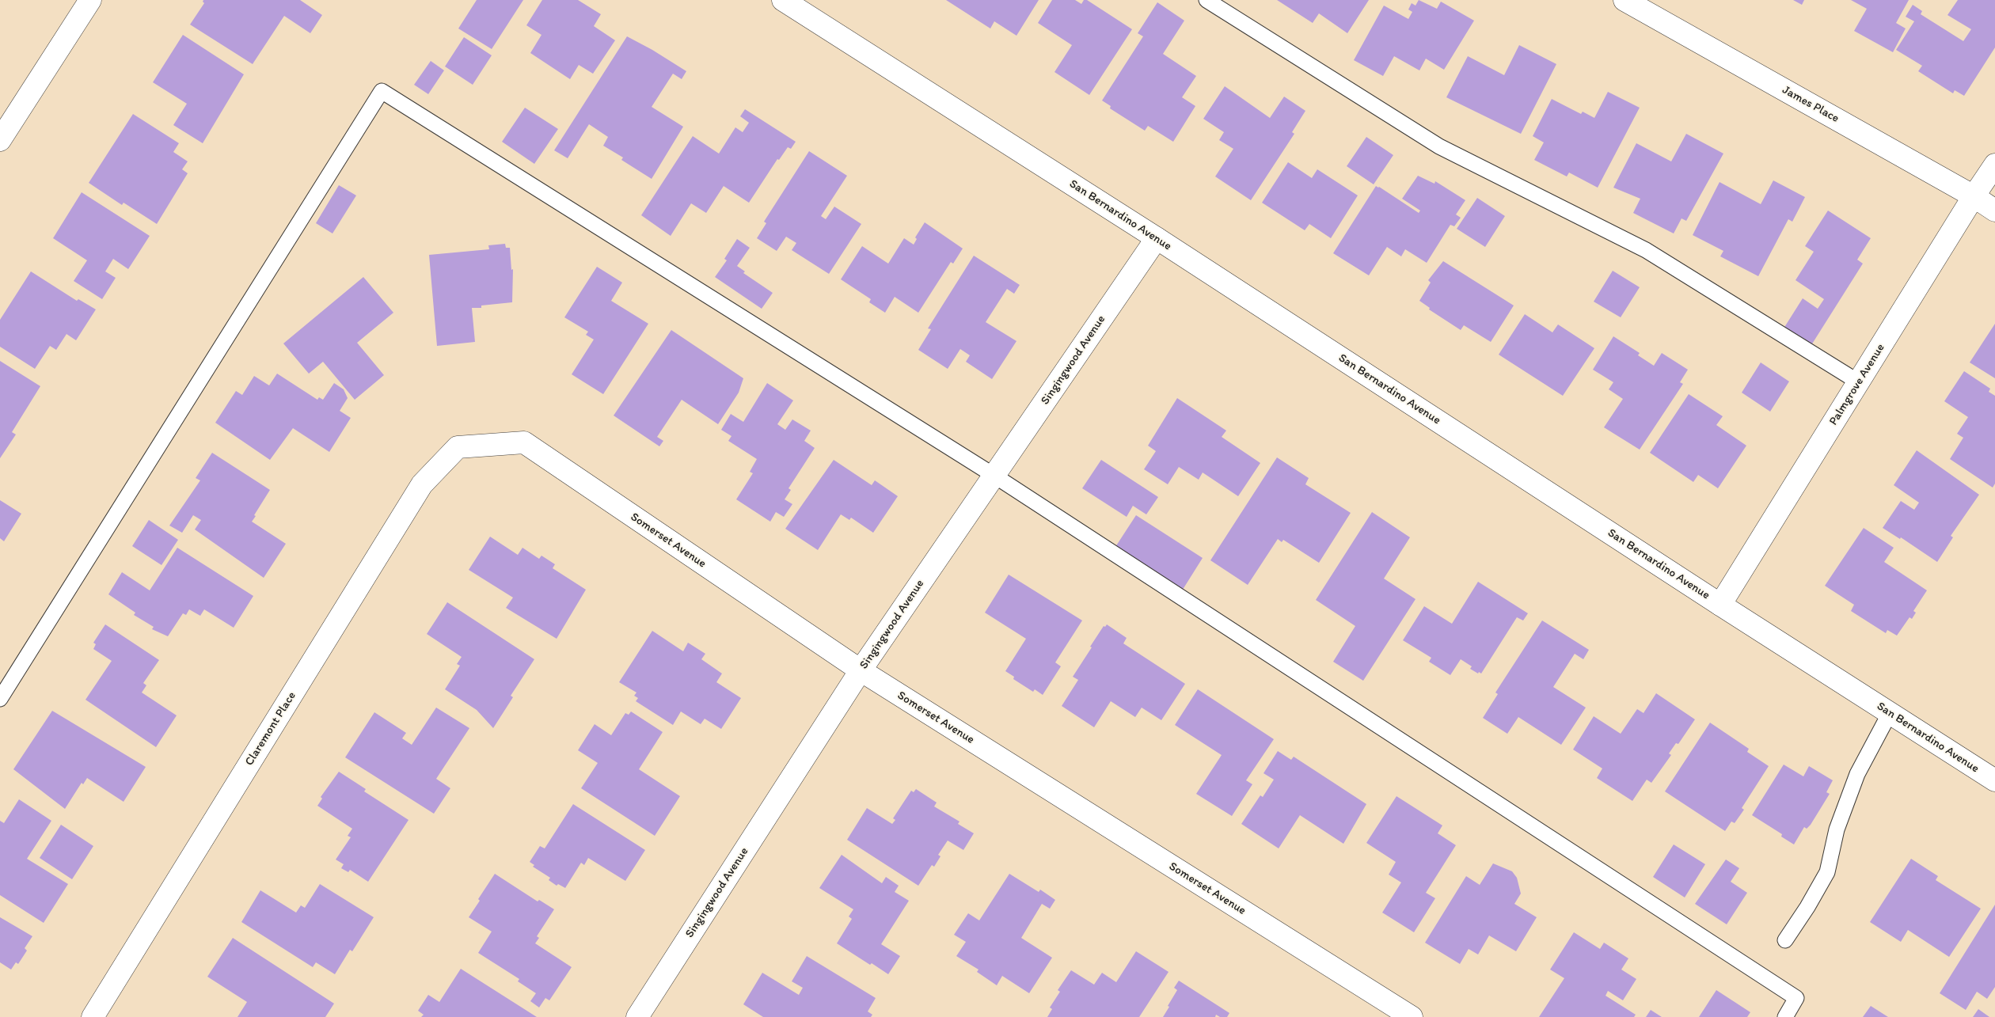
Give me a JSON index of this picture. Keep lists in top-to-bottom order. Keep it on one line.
{"streets":{"street":["James Place","San Bernardino Avenue","Singingwood Avenue","Palmgrove Avenue","Somerset Avenue","Claremont Place"]},"crossings":[["James Place","Palmgrove Avenue"],["San Bernardino Avenue","Singingwood Avenue"],["San Bernardino Avenue","Palmgrove Avenue"],["Singingwood Avenue","Somerset Avenue"],["Somerset Avenue","Claremont Place"]]}
